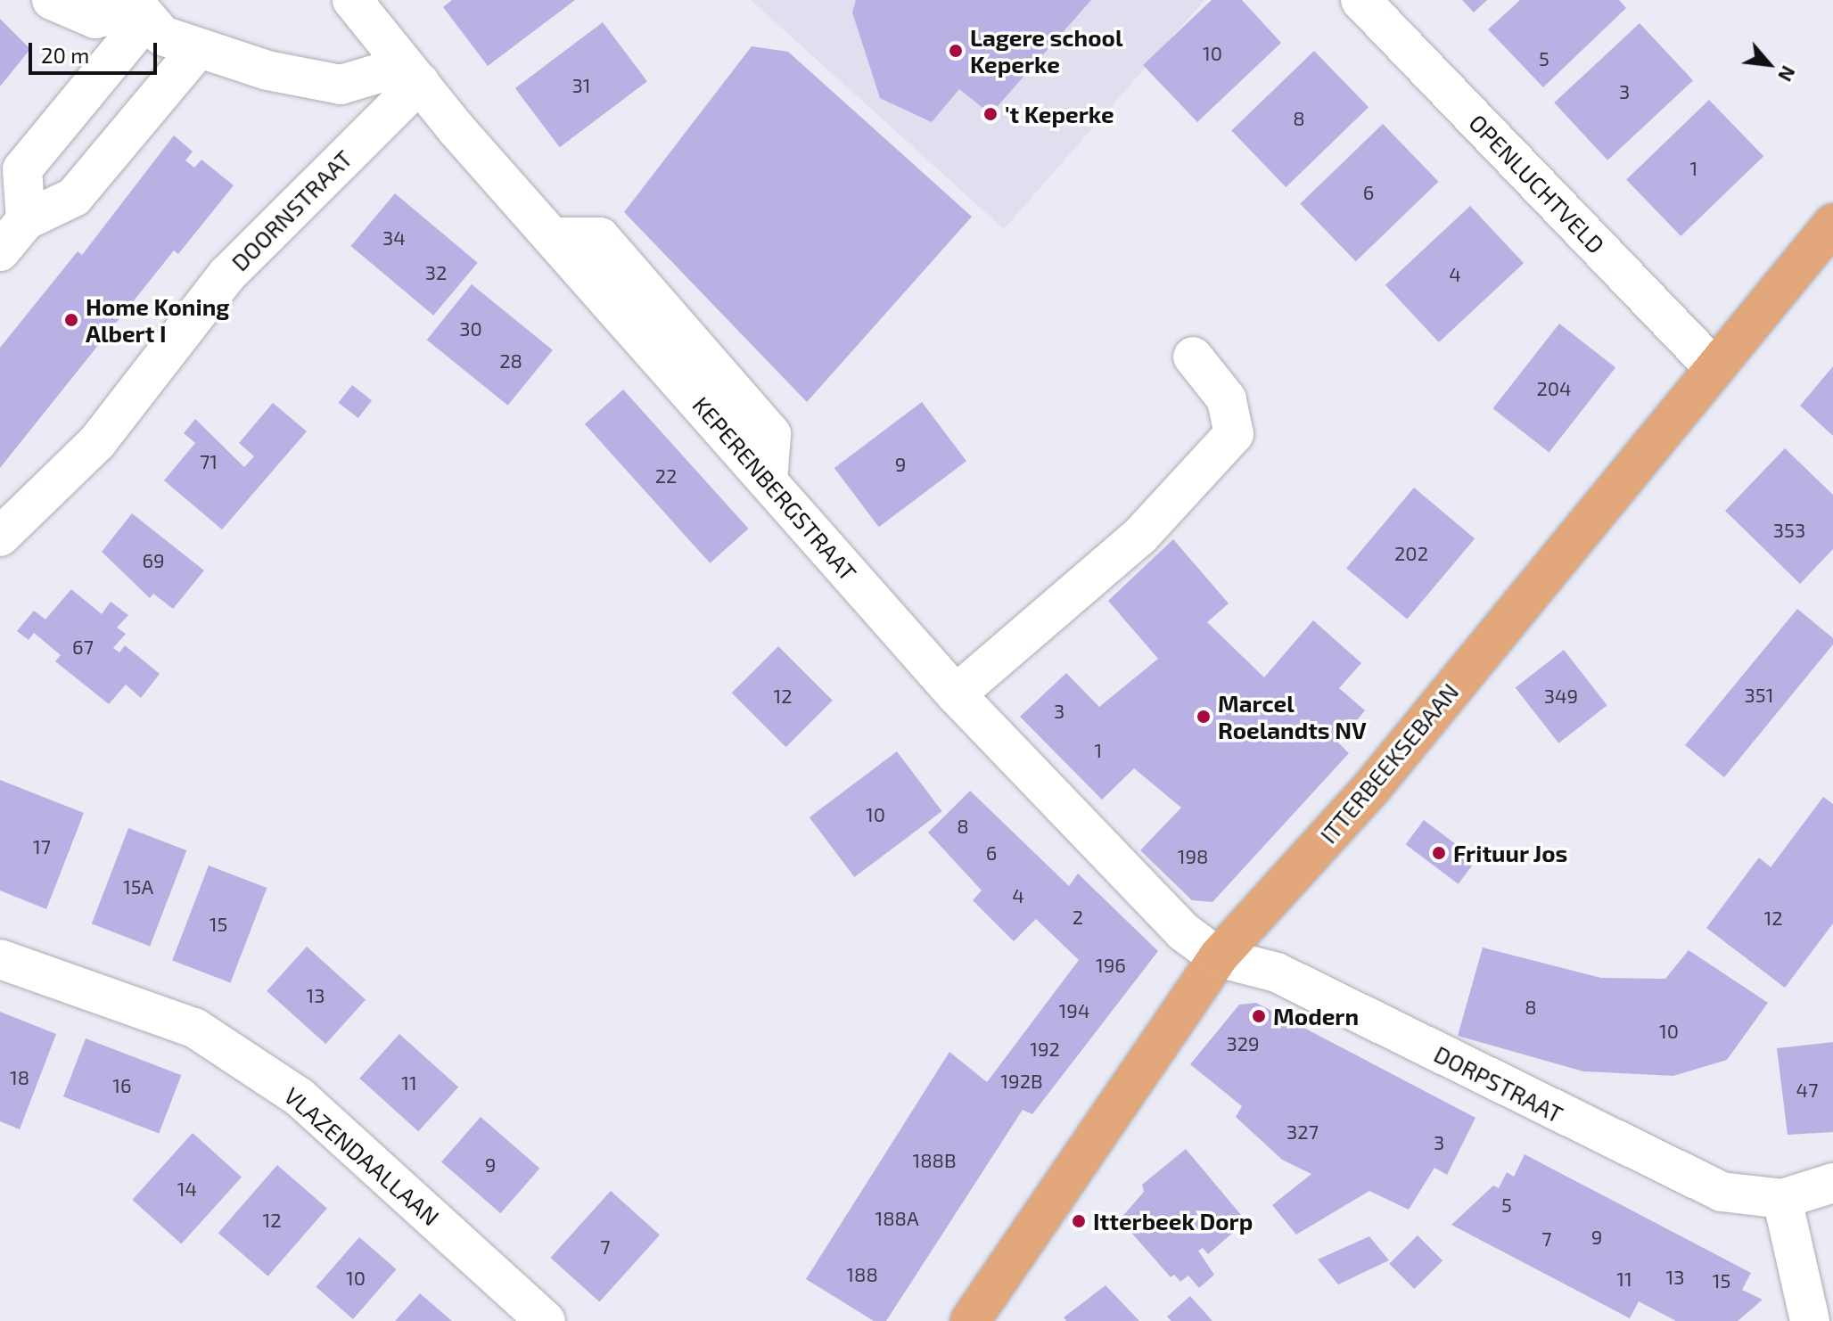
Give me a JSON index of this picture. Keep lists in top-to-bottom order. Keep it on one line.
{"streets":{"main road":["ITTERBEEKSEBAAN"],"street":["OPENLUCHTVELD","DOORNSTRAAT","KEPERENBERGSTRAAT","DORPSTRAAT","VLAZENDAALLAAN"]},"crossings":[["OPENLUCHTVELD","ITTERBEEKSEBAAN"],["DOORNSTRAAT","KEPERENBERGSTRAAT"],["KEPERENBERGSTRAAT","ITTERBEEKSEBAAN"],["KEPERENBERGSTRAAT","DORPSTRAAT"],["ITTERBEEKSEBAAN","DORPSTRAAT"]],"places":["Lagere school Keperke","'t Keperke","Home Koning Albert I","Marcel Roelandts NV","Frituur Jos","Modern","Itterbeek Dorp"],"house_numbers":["10","5","31","3","8","1","6","34","32","4","30","28","204","71","9","22","353","202","69","67","351","12","349","3","1","10","8","17","6","198","15A","4","2","12","15","196","13","8","194","10","329","192","18","192B","11","16","47","327","3","188B","9","14","5","188A","12","9","7","7","188","13","10","11","15"],"scale_bar":"20 m","north":"bottom right"}
